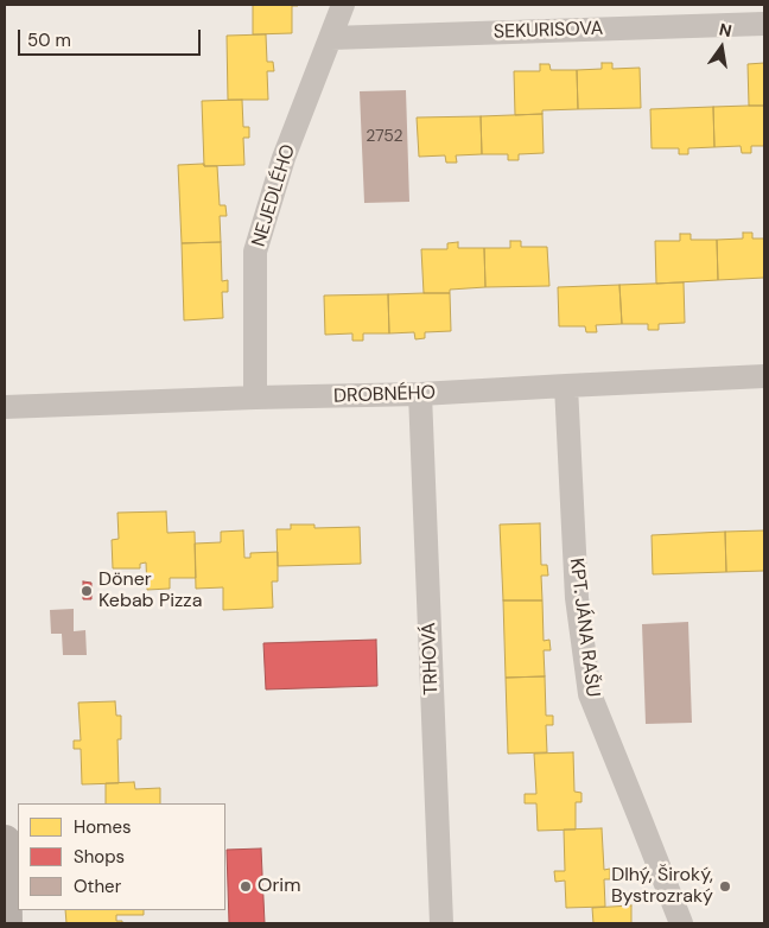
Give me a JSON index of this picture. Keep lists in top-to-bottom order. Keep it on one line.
{"streets":{"street":["SEKURISOVA","NEJEDLÉHO","DROBNÉHO","KPT. JÁNA RAŠU","TRHOVÁ"]},"crossings":[["SEKURISOVA","NEJEDLÉHO"],["NEJEDLÉHO","DROBNÉHO"],["DROBNÉHO","KPT. JÁNA RAŠU"],["DROBNÉHO","TRHOVÁ"]],"places":["Döner Kebab Pizza","Orim","Dlhý, Široký, Bystrozraký"],"house_numbers":["2752"],"legend":["Homes","Shops","Other"],"scale_bar":"50 m","north":"top"}
